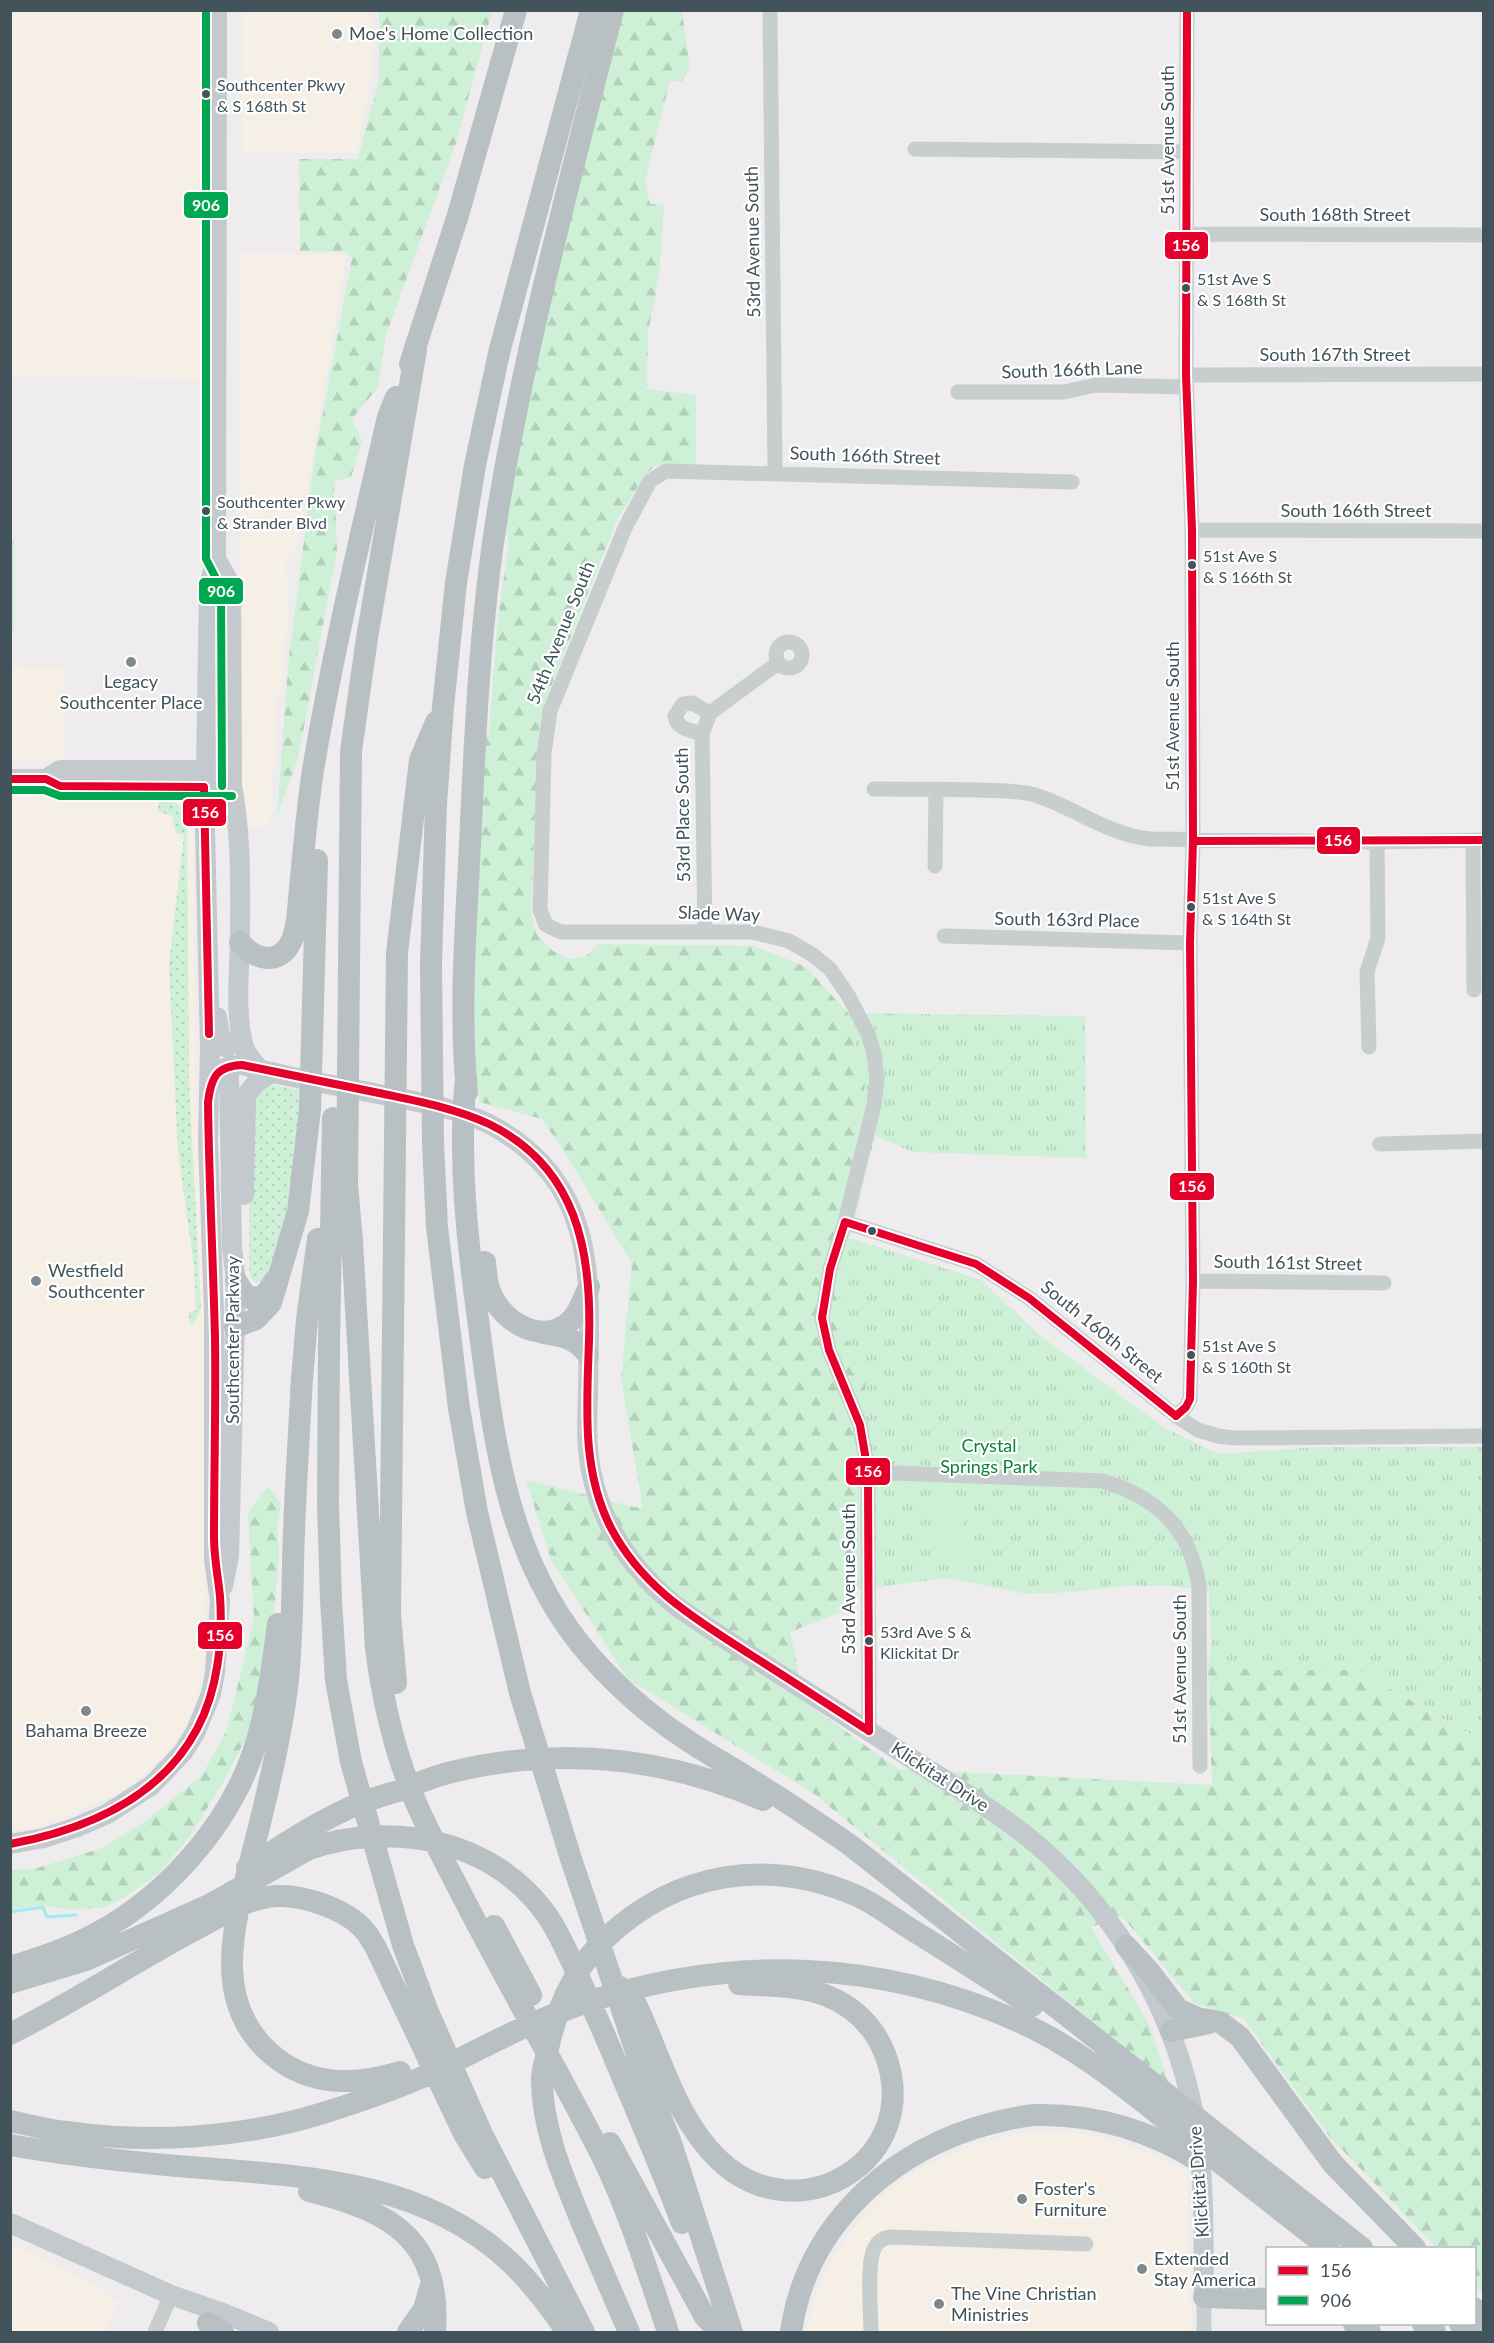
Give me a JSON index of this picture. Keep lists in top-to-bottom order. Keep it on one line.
{"streets":{"main road":["Southcenter Parkway","Klickitat Drive"],"street":["51st Avenue South","South 168th Street","53rd Avenue South","South 167th Street","South 166th Lane","South 166th Street","54th Avenue South","53rd Place South","Slade Way","South 163rd Place","South 161st Street","South 160th Street"]},"crossings":[["51st Avenue South","South 168th Street"],["51st Avenue South","53rd Avenue South"],["51st Avenue South","South 167th Street"],["51st Avenue South","South 166th Lane"],["51st Avenue South","South 166th Street"],["51st Avenue South","South 163rd Place"],["51st Avenue South","South 161st Street"],["51st Avenue South","South 160th Street"],["53rd Avenue South","South 166th Street"],["53rd Avenue South","Slade Way"],["53rd Avenue South","South 160th Street"],["53rd Avenue South","Klickitat Drive"],["South 167th Street","South 166th Lane"],["South 166th Street","54th Avenue South"],["54th Avenue South","Slade Way"],["53rd Place South","Slade Way"],["Slade Way","South 160th Street"],["Southcenter Parkway","Klickitat Drive"]],"parks":["Crystal Springs Park"],"places":["Moe's Home Collection","Southcenter Pkwy & S 168th St","51st Ave S & S 168th St","Southcenter Pkwy & Strander Blvd","51st Ave S & S 166th St","Legacy Southcenter Place","51st Ave S & S 164th St","Westfield Southcenter","51st Ave S & S 160th St","53rd Ave S & Klickitat Dr","Bahama Breeze","Foster's Furniture","Extended Stay America","The Vine Christian Ministries"],"lines":["transit line 156","transit line 906"],"legend":["156","906"]}
